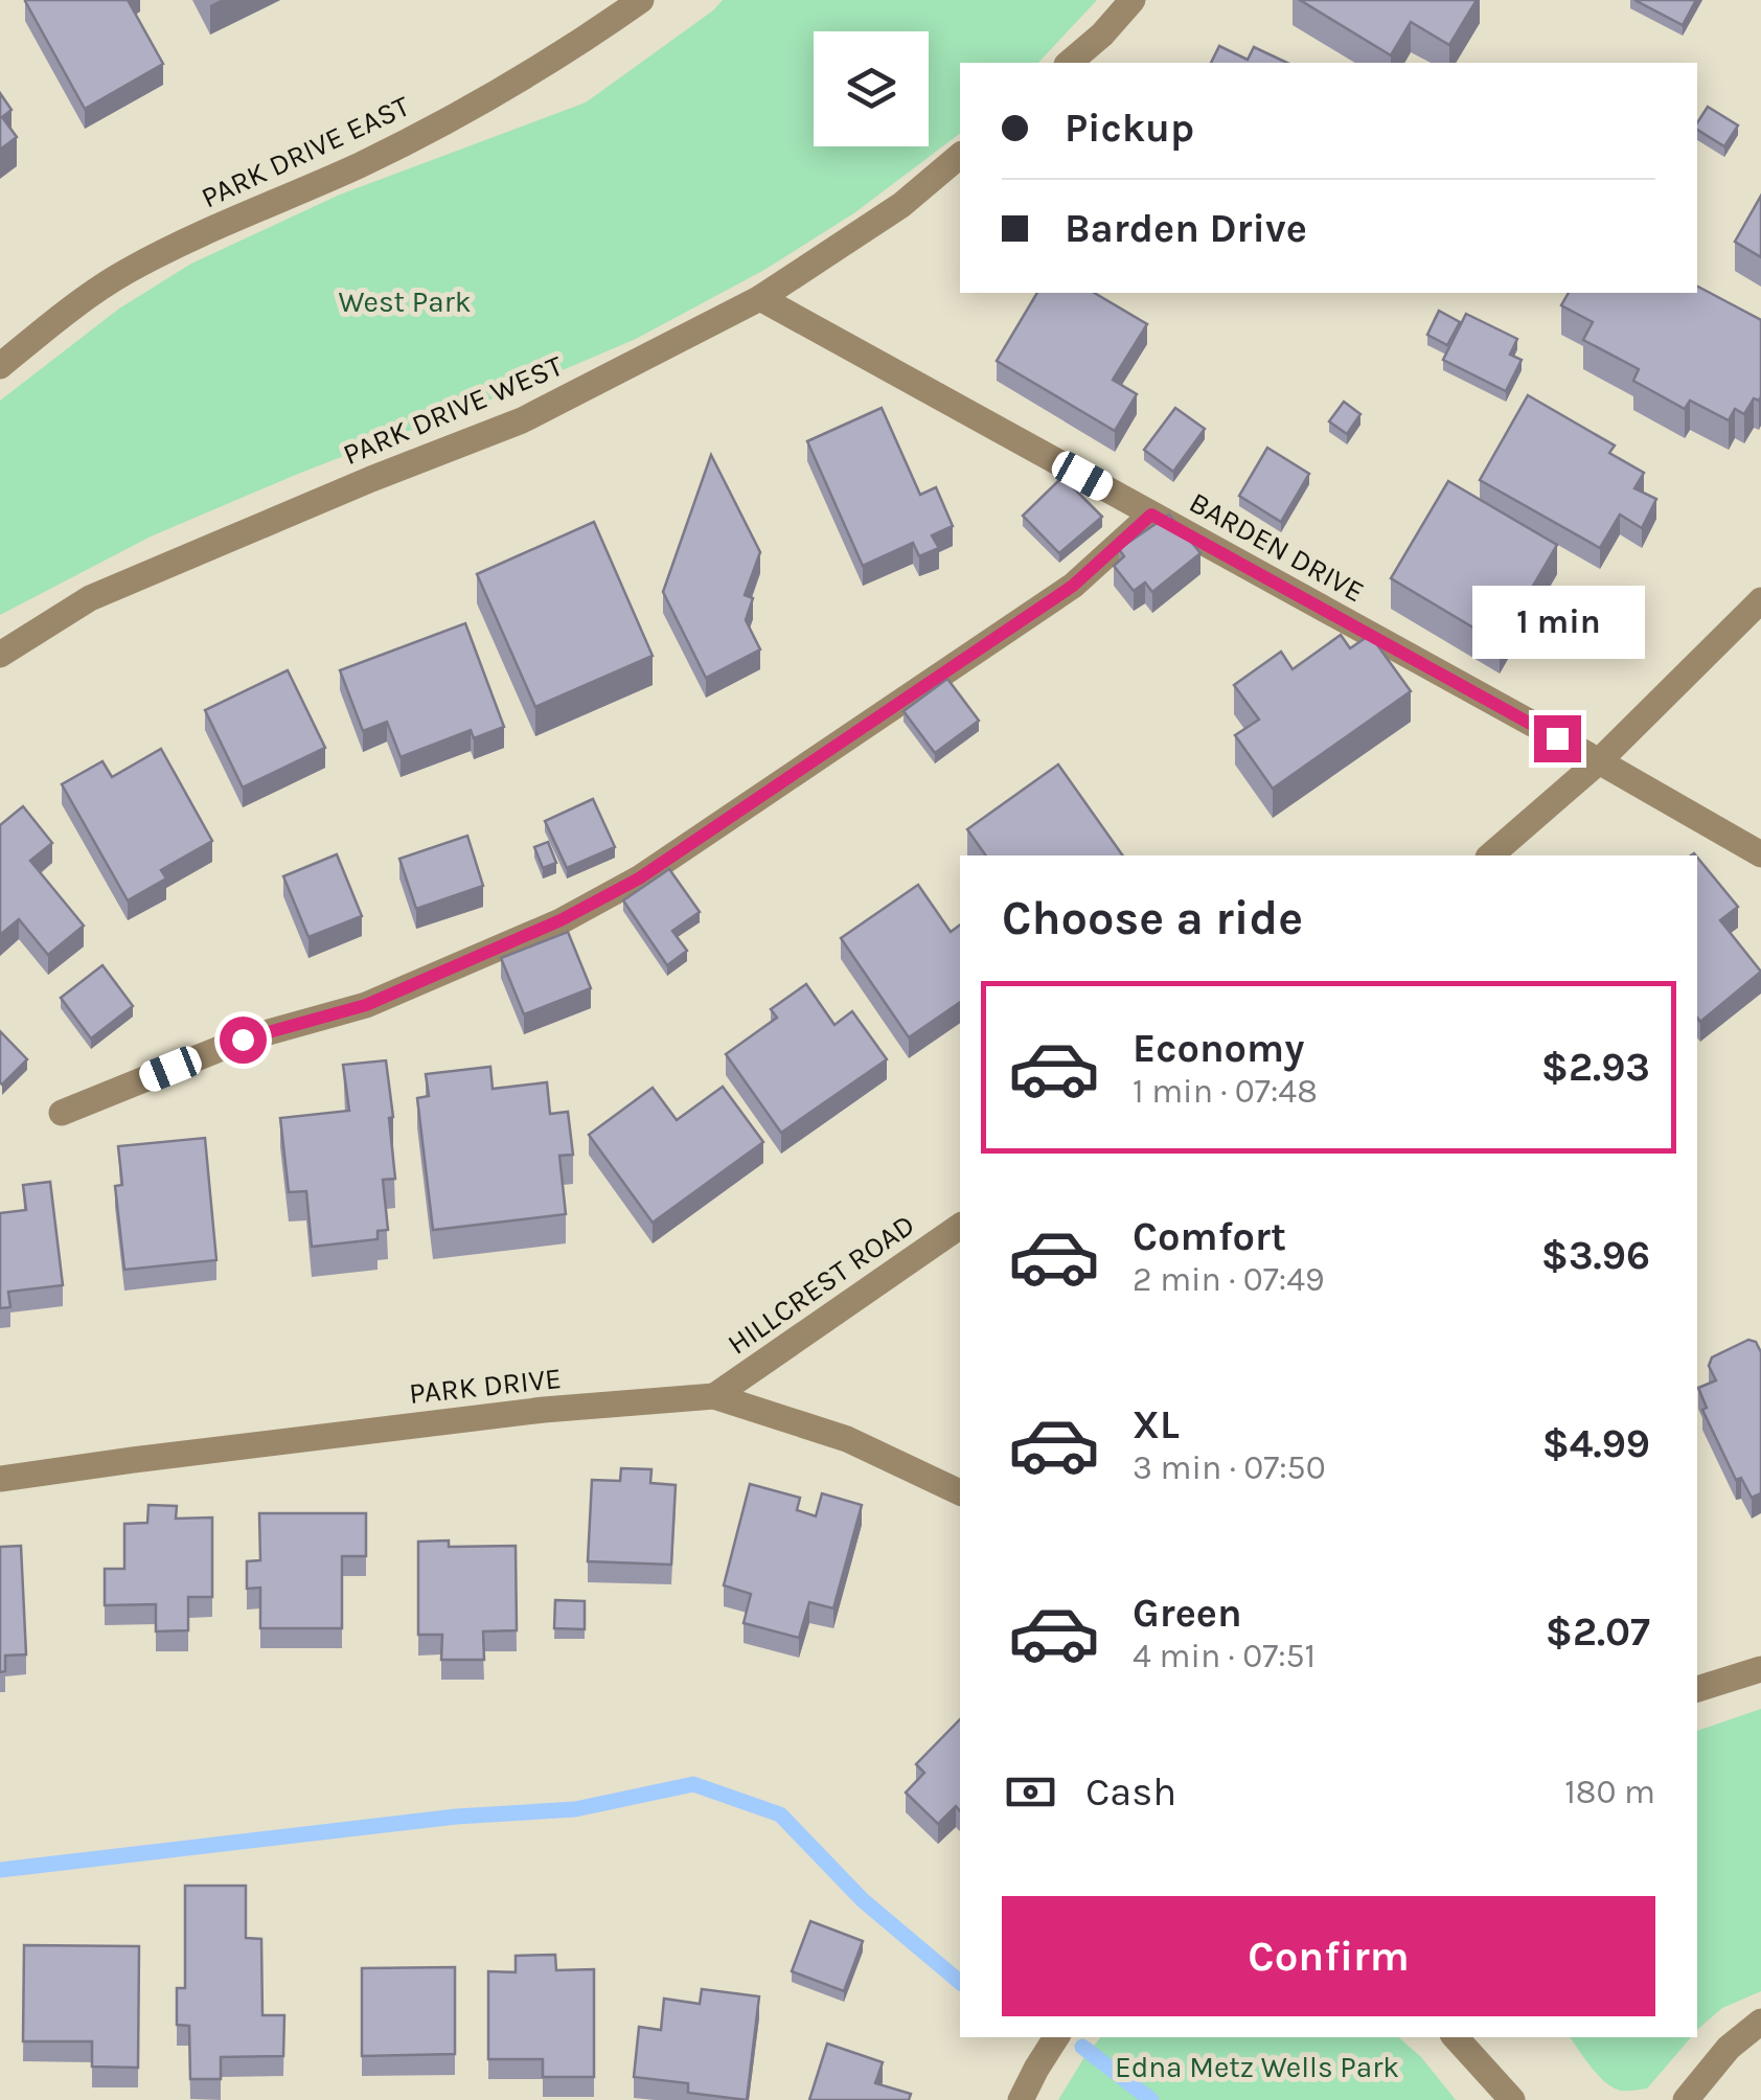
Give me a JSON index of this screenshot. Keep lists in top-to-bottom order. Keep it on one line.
{"streets":{"street":["PARK DRIVE EAST","PARK DRIVE WEST","BARDEN DRIVE","HILLCREST ROAD","PARK DRIVE"]},"crossings":[["PARK DRIVE WEST","BARDEN DRIVE"],["HILLCREST ROAD","PARK DRIVE"]],"parks":["West Park","Edna Metz Wells Park"],"page":{"banner":["Pickup","Barden Drive"],"bubble":"1 min","heading":"Choose a ride","list":[{"name":"Economy","note":"1 min · 07:48","value":"$2.93"},{"name":"Comfort","note":"2 min · 07:49","value":"$3.96"},{"name":"XL","note":"3 min · 07:50","value":"$4.99"},{"name":"Green","note":"4 min · 07:51","value":"$2.07"}],"pay":["Cash","180 m"],"buttons":"Confirm"}}
